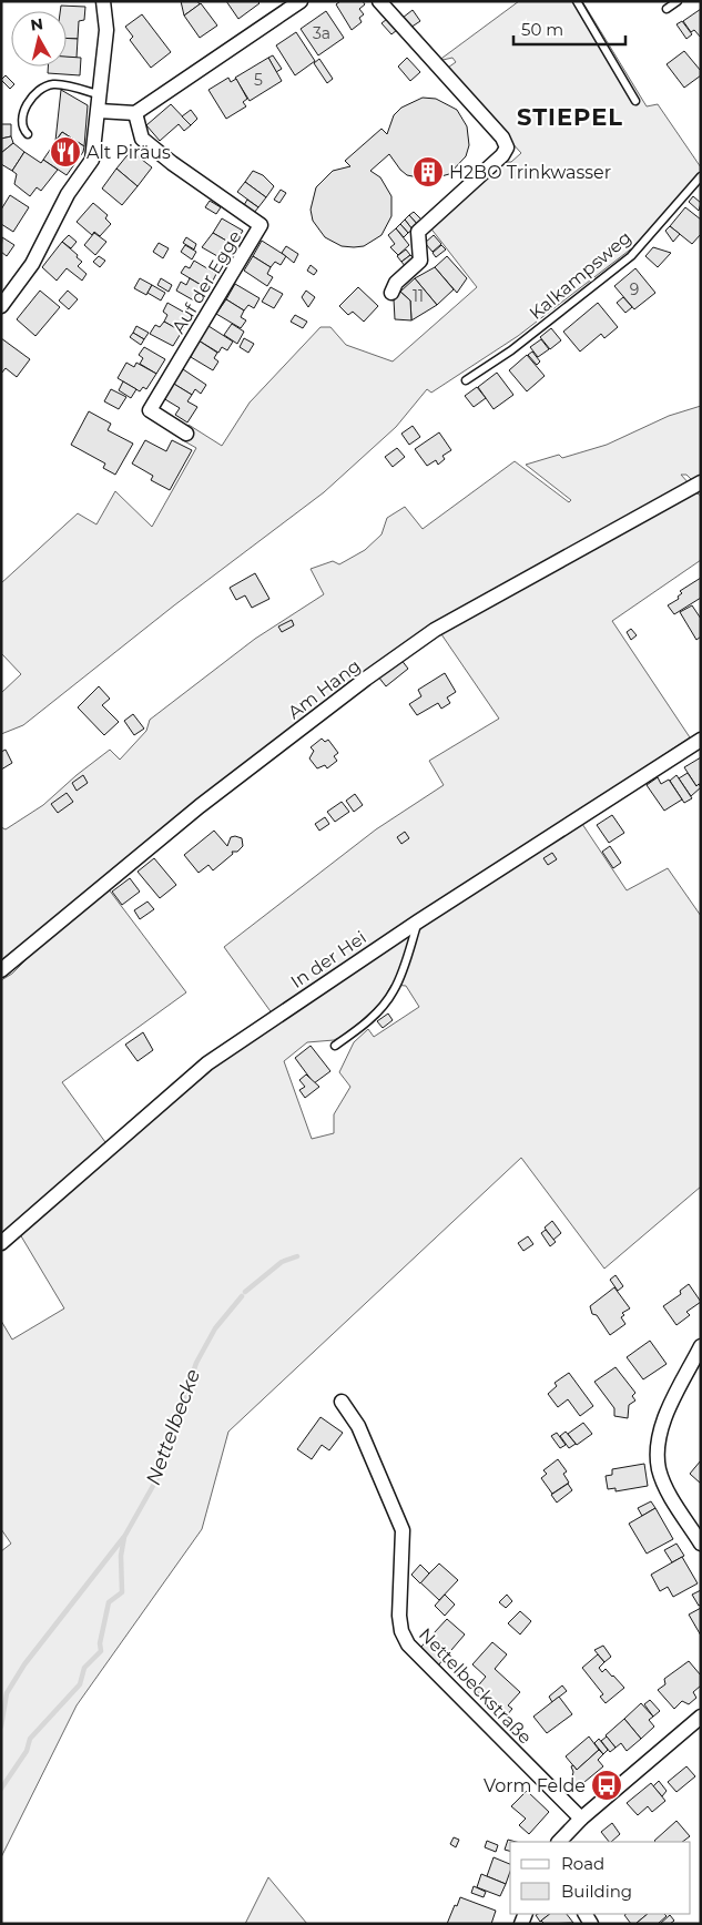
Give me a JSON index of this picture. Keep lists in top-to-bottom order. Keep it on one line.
{"streets":{"street":["Auf der Egge","Am Hang","In der Hei","Nettelbeckstraße"],"lane":["Kalkampsweg"]},"districts":["STIEPEL"],"water":["Nettelbecke"],"places":{"restaurant":["Alt Piräus"],"building":["H2BO Trinkwasser"],"bus stop":["Vorm Felde"]},"house_numbers":["3a","5","9","11"],"legend":["Road","Building"],"scale_bar":"50 m","north":"top"}
